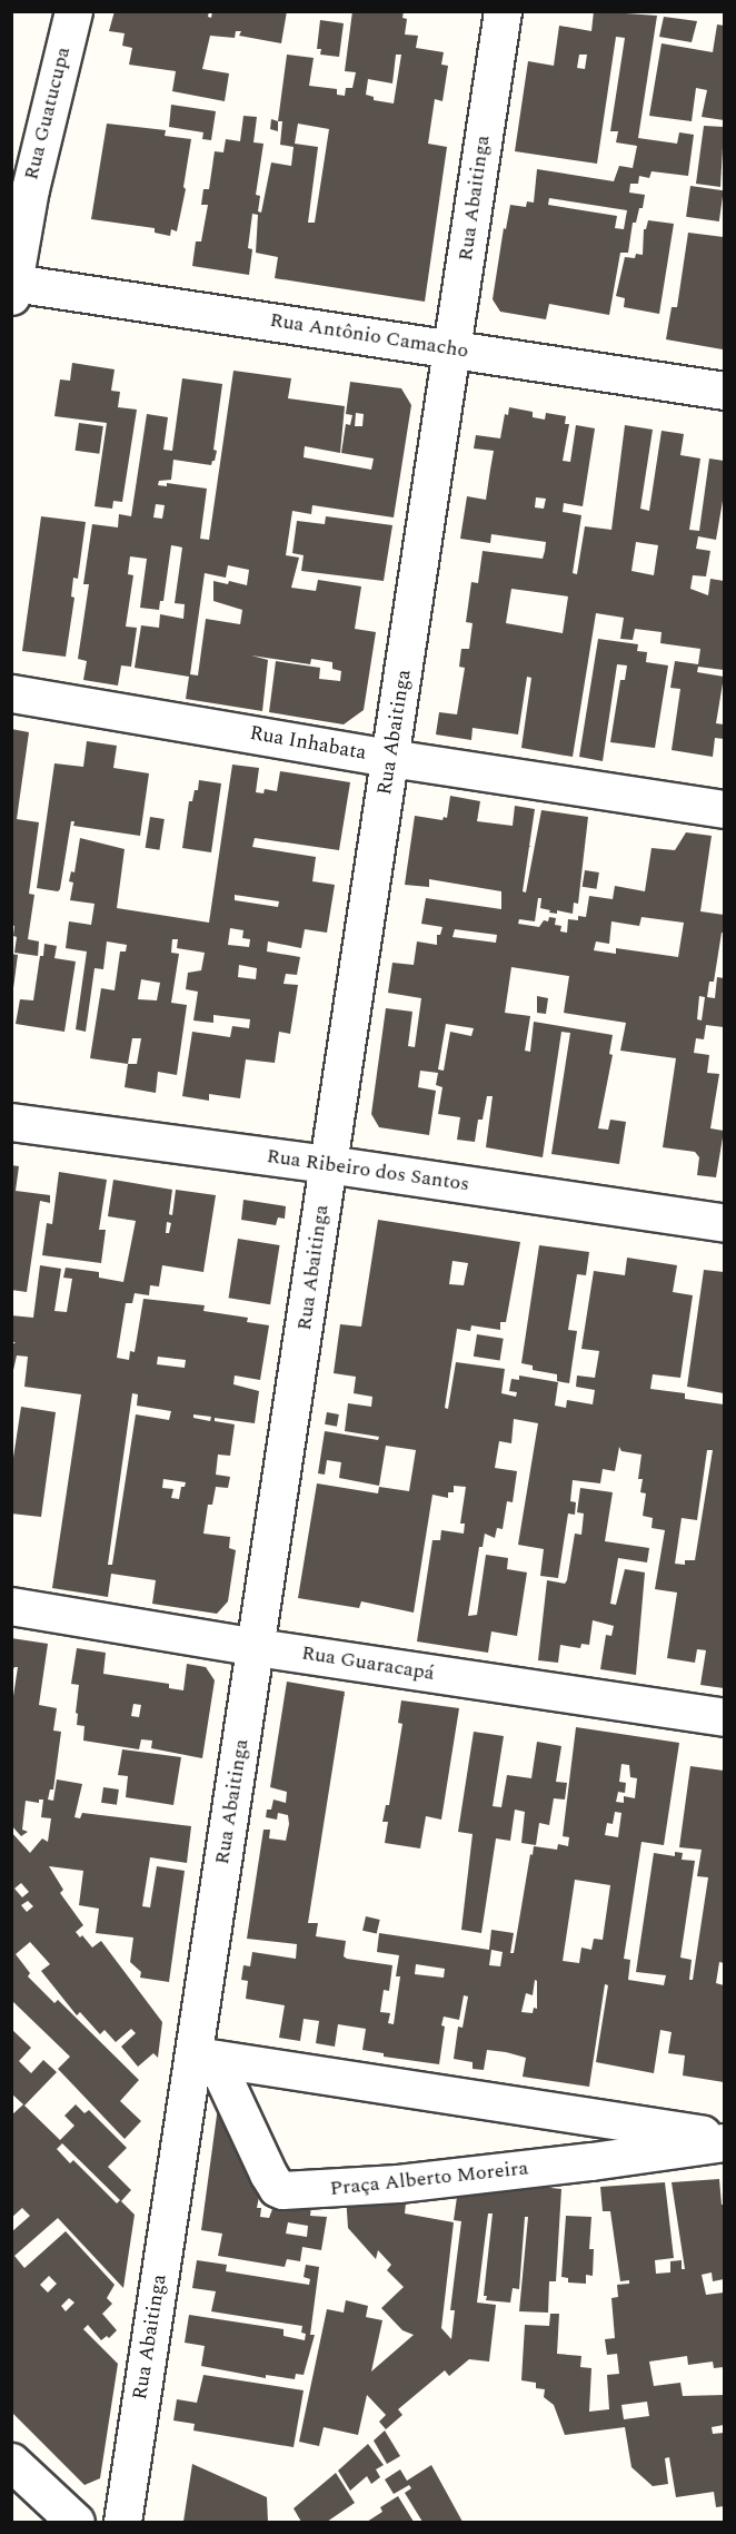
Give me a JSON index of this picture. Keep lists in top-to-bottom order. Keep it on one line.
{"streets":{"street":["Rua Guatucupa","Rua Abaitinga","Rua Antônio Camacho","Rua Inhabata","Rua Ribeiro dos Santos","Rua Guaracapá","Praça Alberto Moreira"]},"crossings":[["Rua Guatucupa","Rua Antônio Camacho"],["Rua Abaitinga","Rua Antônio Camacho"],["Rua Abaitinga","Rua Inhabata"],["Rua Abaitinga","Rua Ribeiro dos Santos"],["Rua Abaitinga","Rua Guaracapá"],["Rua Abaitinga","Praça Alberto Moreira"]]}
